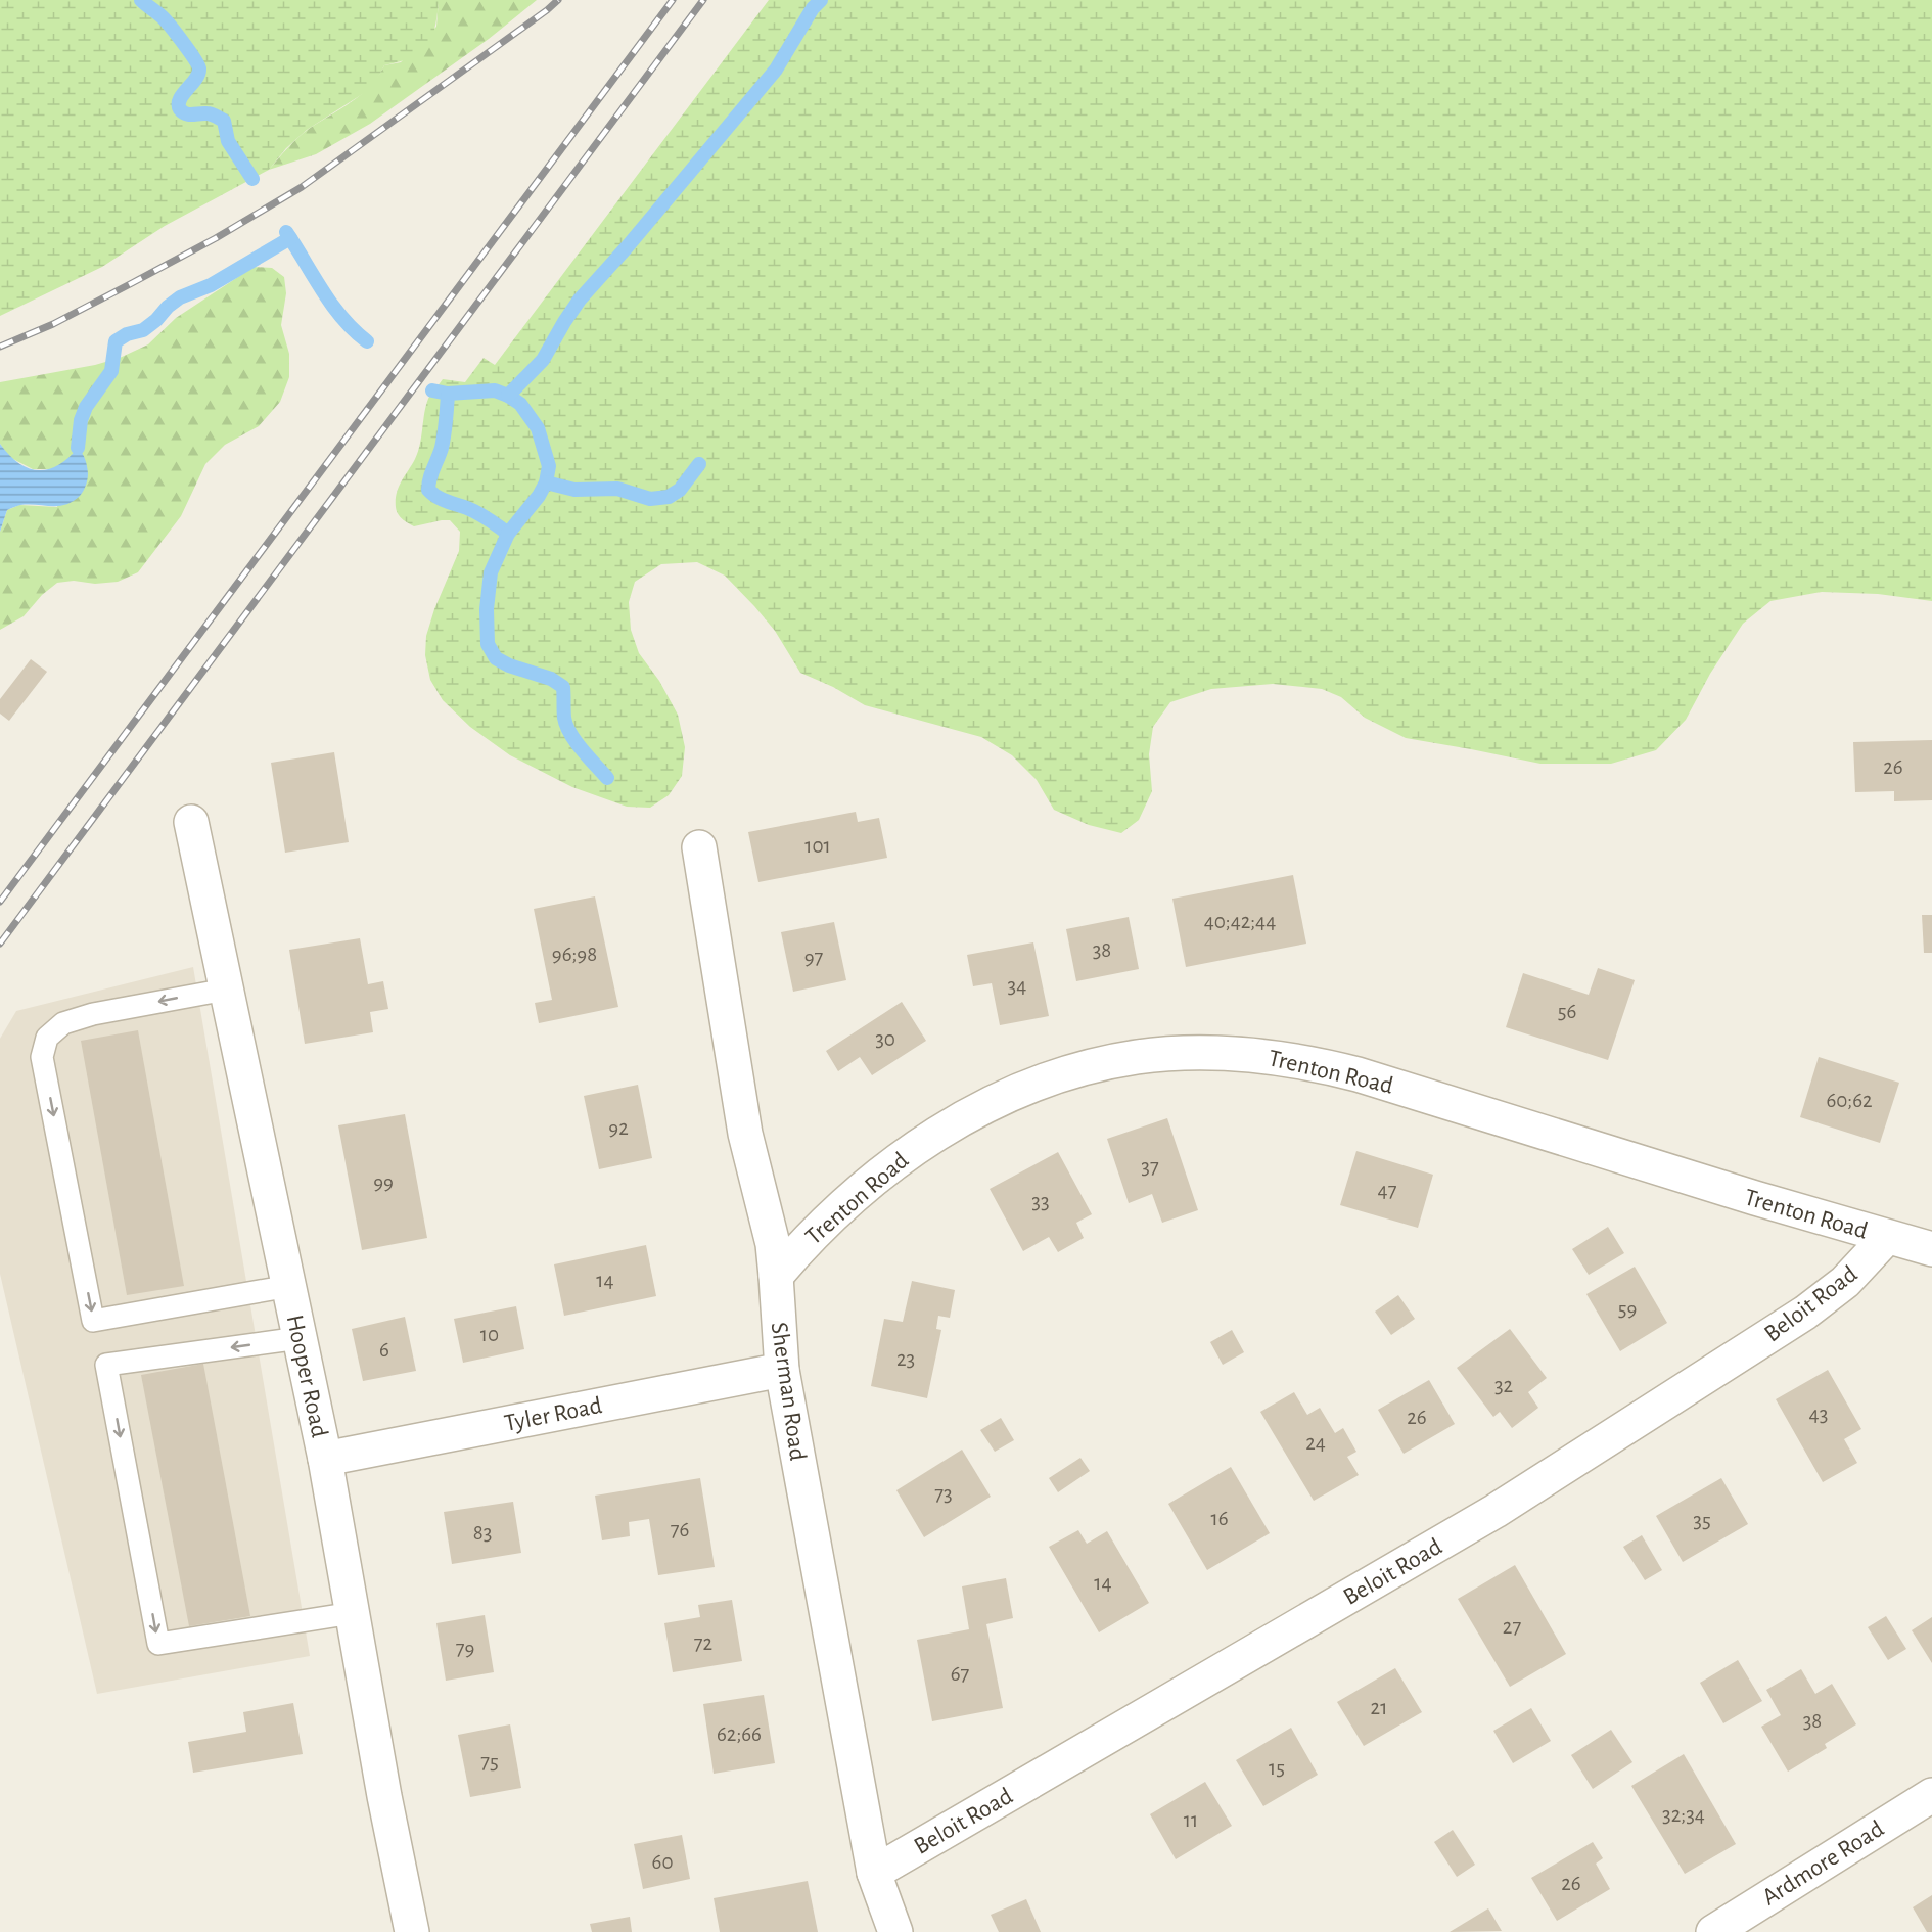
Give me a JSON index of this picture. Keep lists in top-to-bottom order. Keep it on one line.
{"streets":{"street":["Trenton Road","Beloit Road","Hooper Road","Sherman Road","Tyler Road","Ardmore Road"]},"crossings":[["Trenton Road","Beloit Road"],["Trenton Road","Sherman Road"],["Beloit Road","Sherman Road"],["Hooper Road","Tyler Road"],["Sherman Road","Tyler Road"]],"house_numbers":["26","101","40;42;44","38","96;98","97","34","56","30","60;62","92","37","99","47","33","14","59","10","6","23","32","43","26","24","73","16","35","76","83","14","27","72","79","67","21","38","62;66","75","15","32;34","11","60","26"]}
